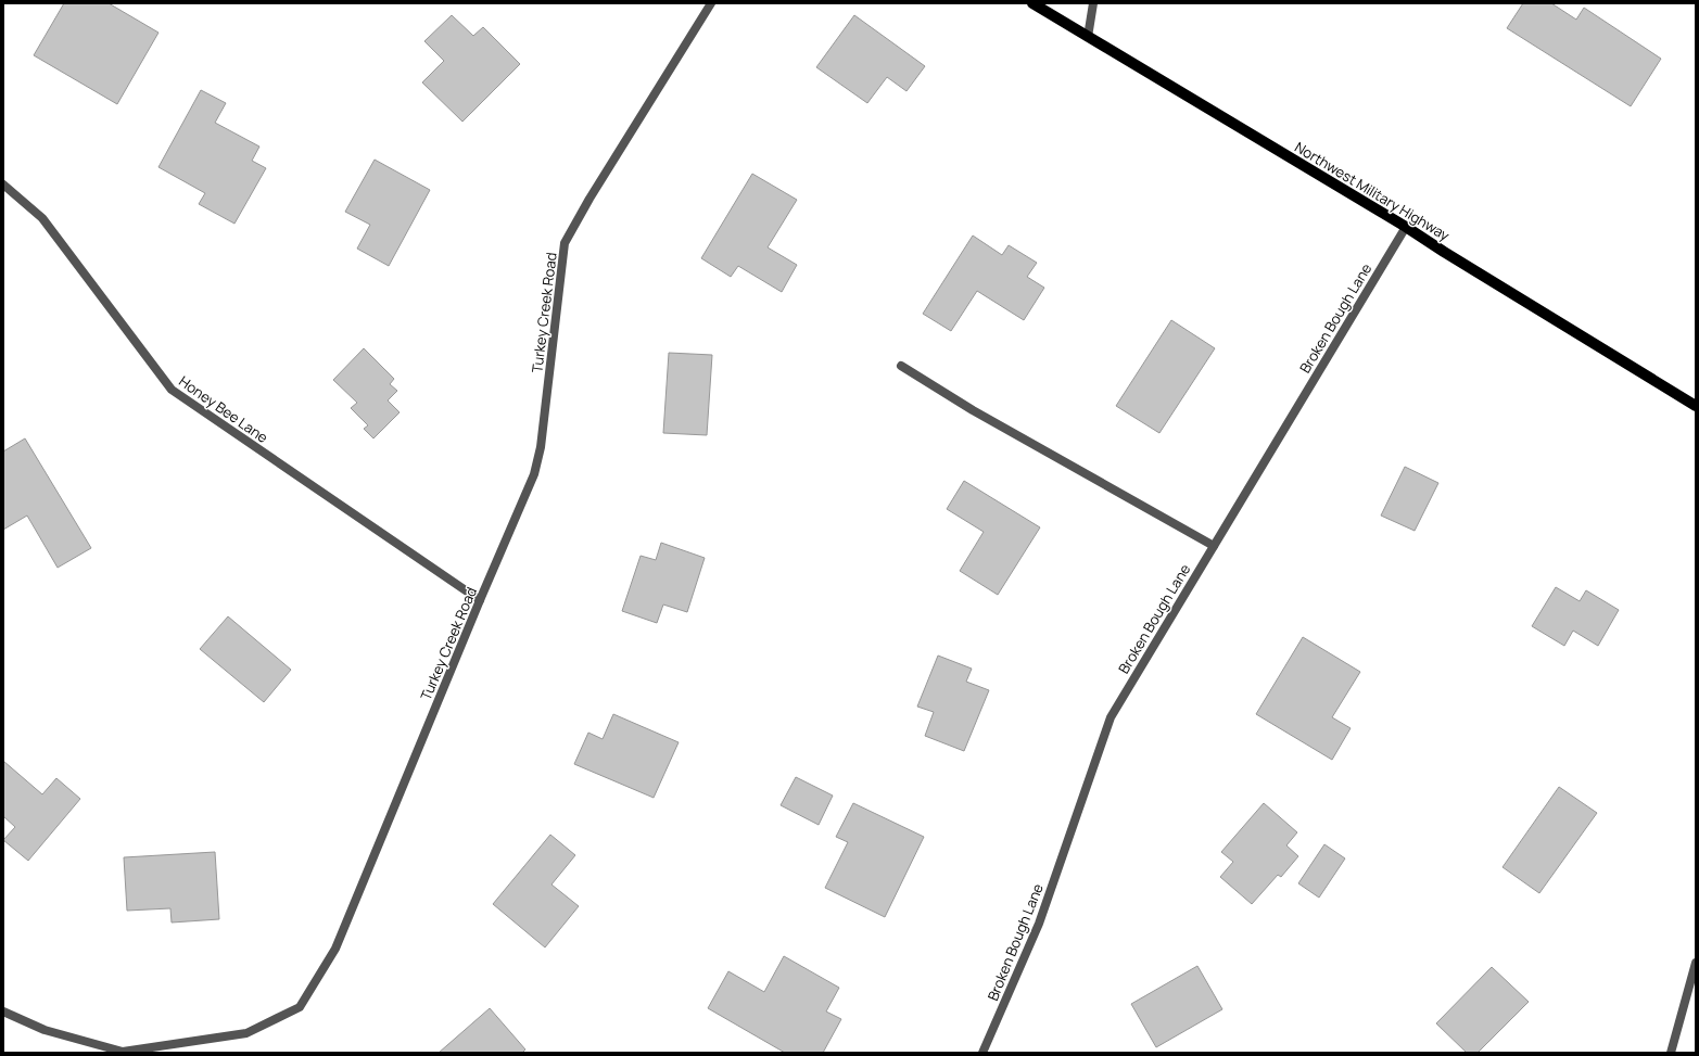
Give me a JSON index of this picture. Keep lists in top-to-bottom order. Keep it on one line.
{"streets":{"main road":["Northwest Military Highway"],"street":["Turkey Creek Road","Broken Bough Lane","Honey Bee Lane"]},"crossings":[["Northwest Military Highway","Broken Bough Lane"],["Turkey Creek Road","Honey Bee Lane"]]}
